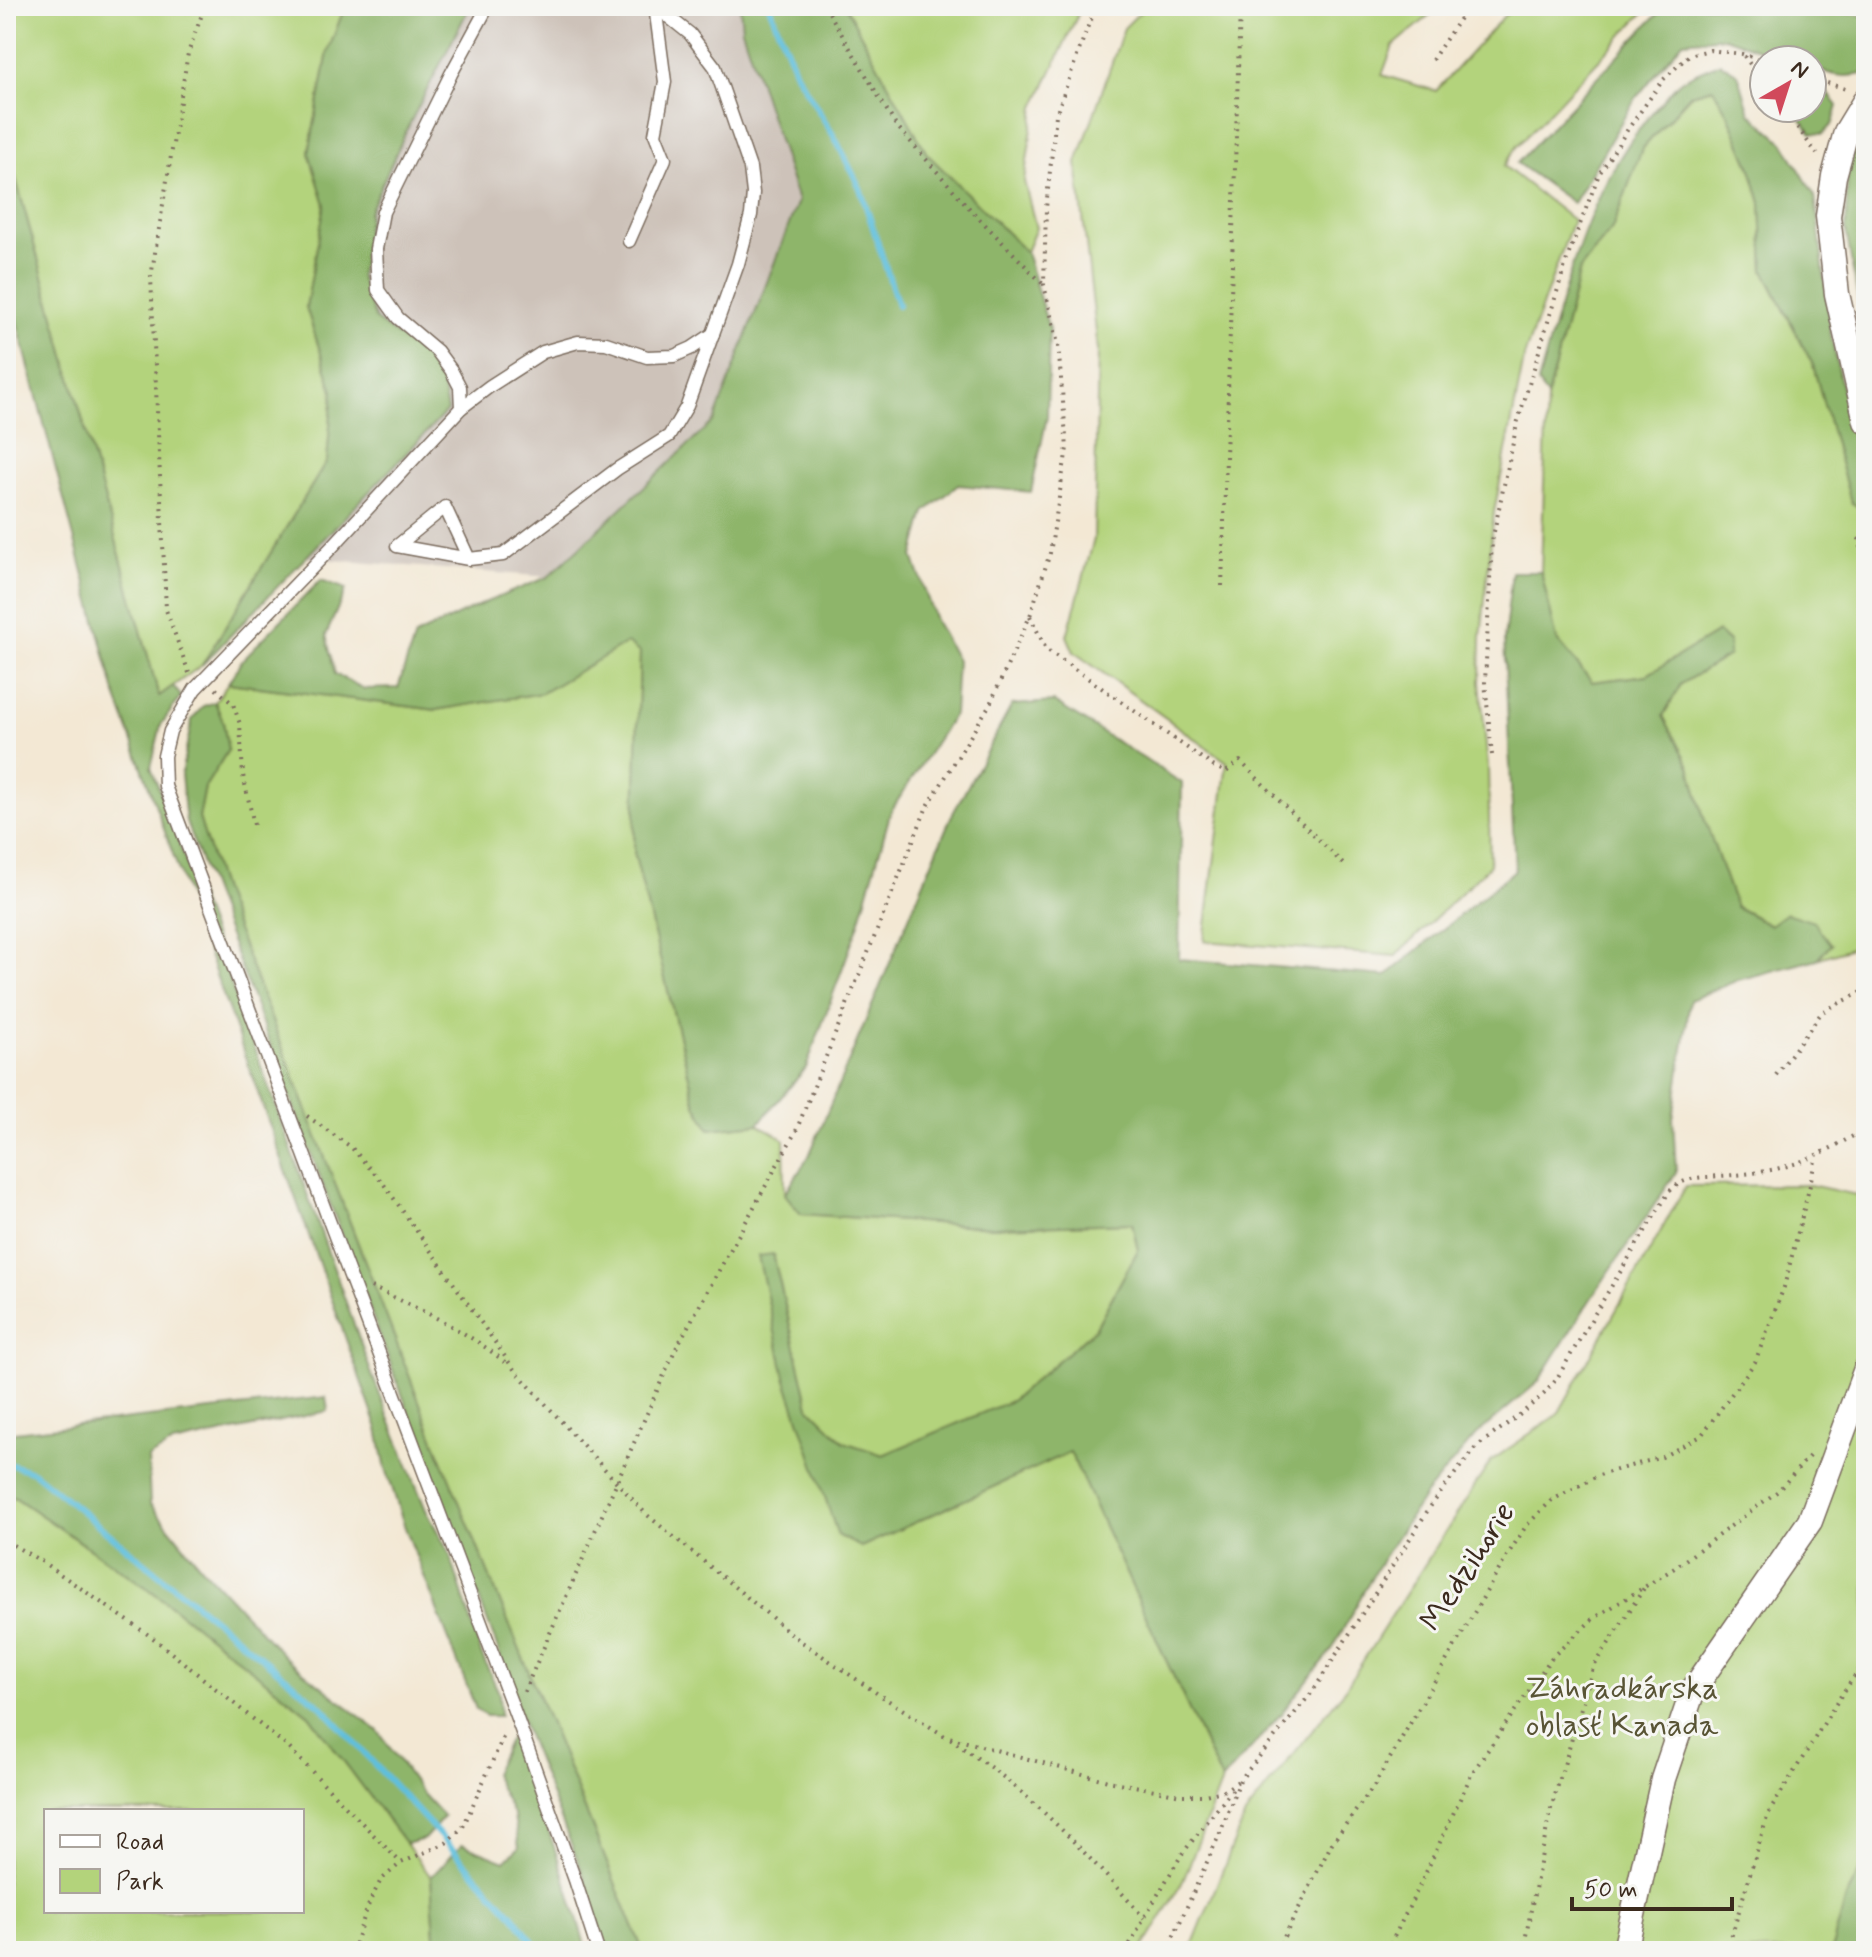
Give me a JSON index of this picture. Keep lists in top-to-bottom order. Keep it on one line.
{"streets":{"path":["Medzihorie"]},"parks":["Záhradkárska oblasť Kanada"],"legend":["Road","Park"],"scale_bar":"50 m","north":"top right"}
